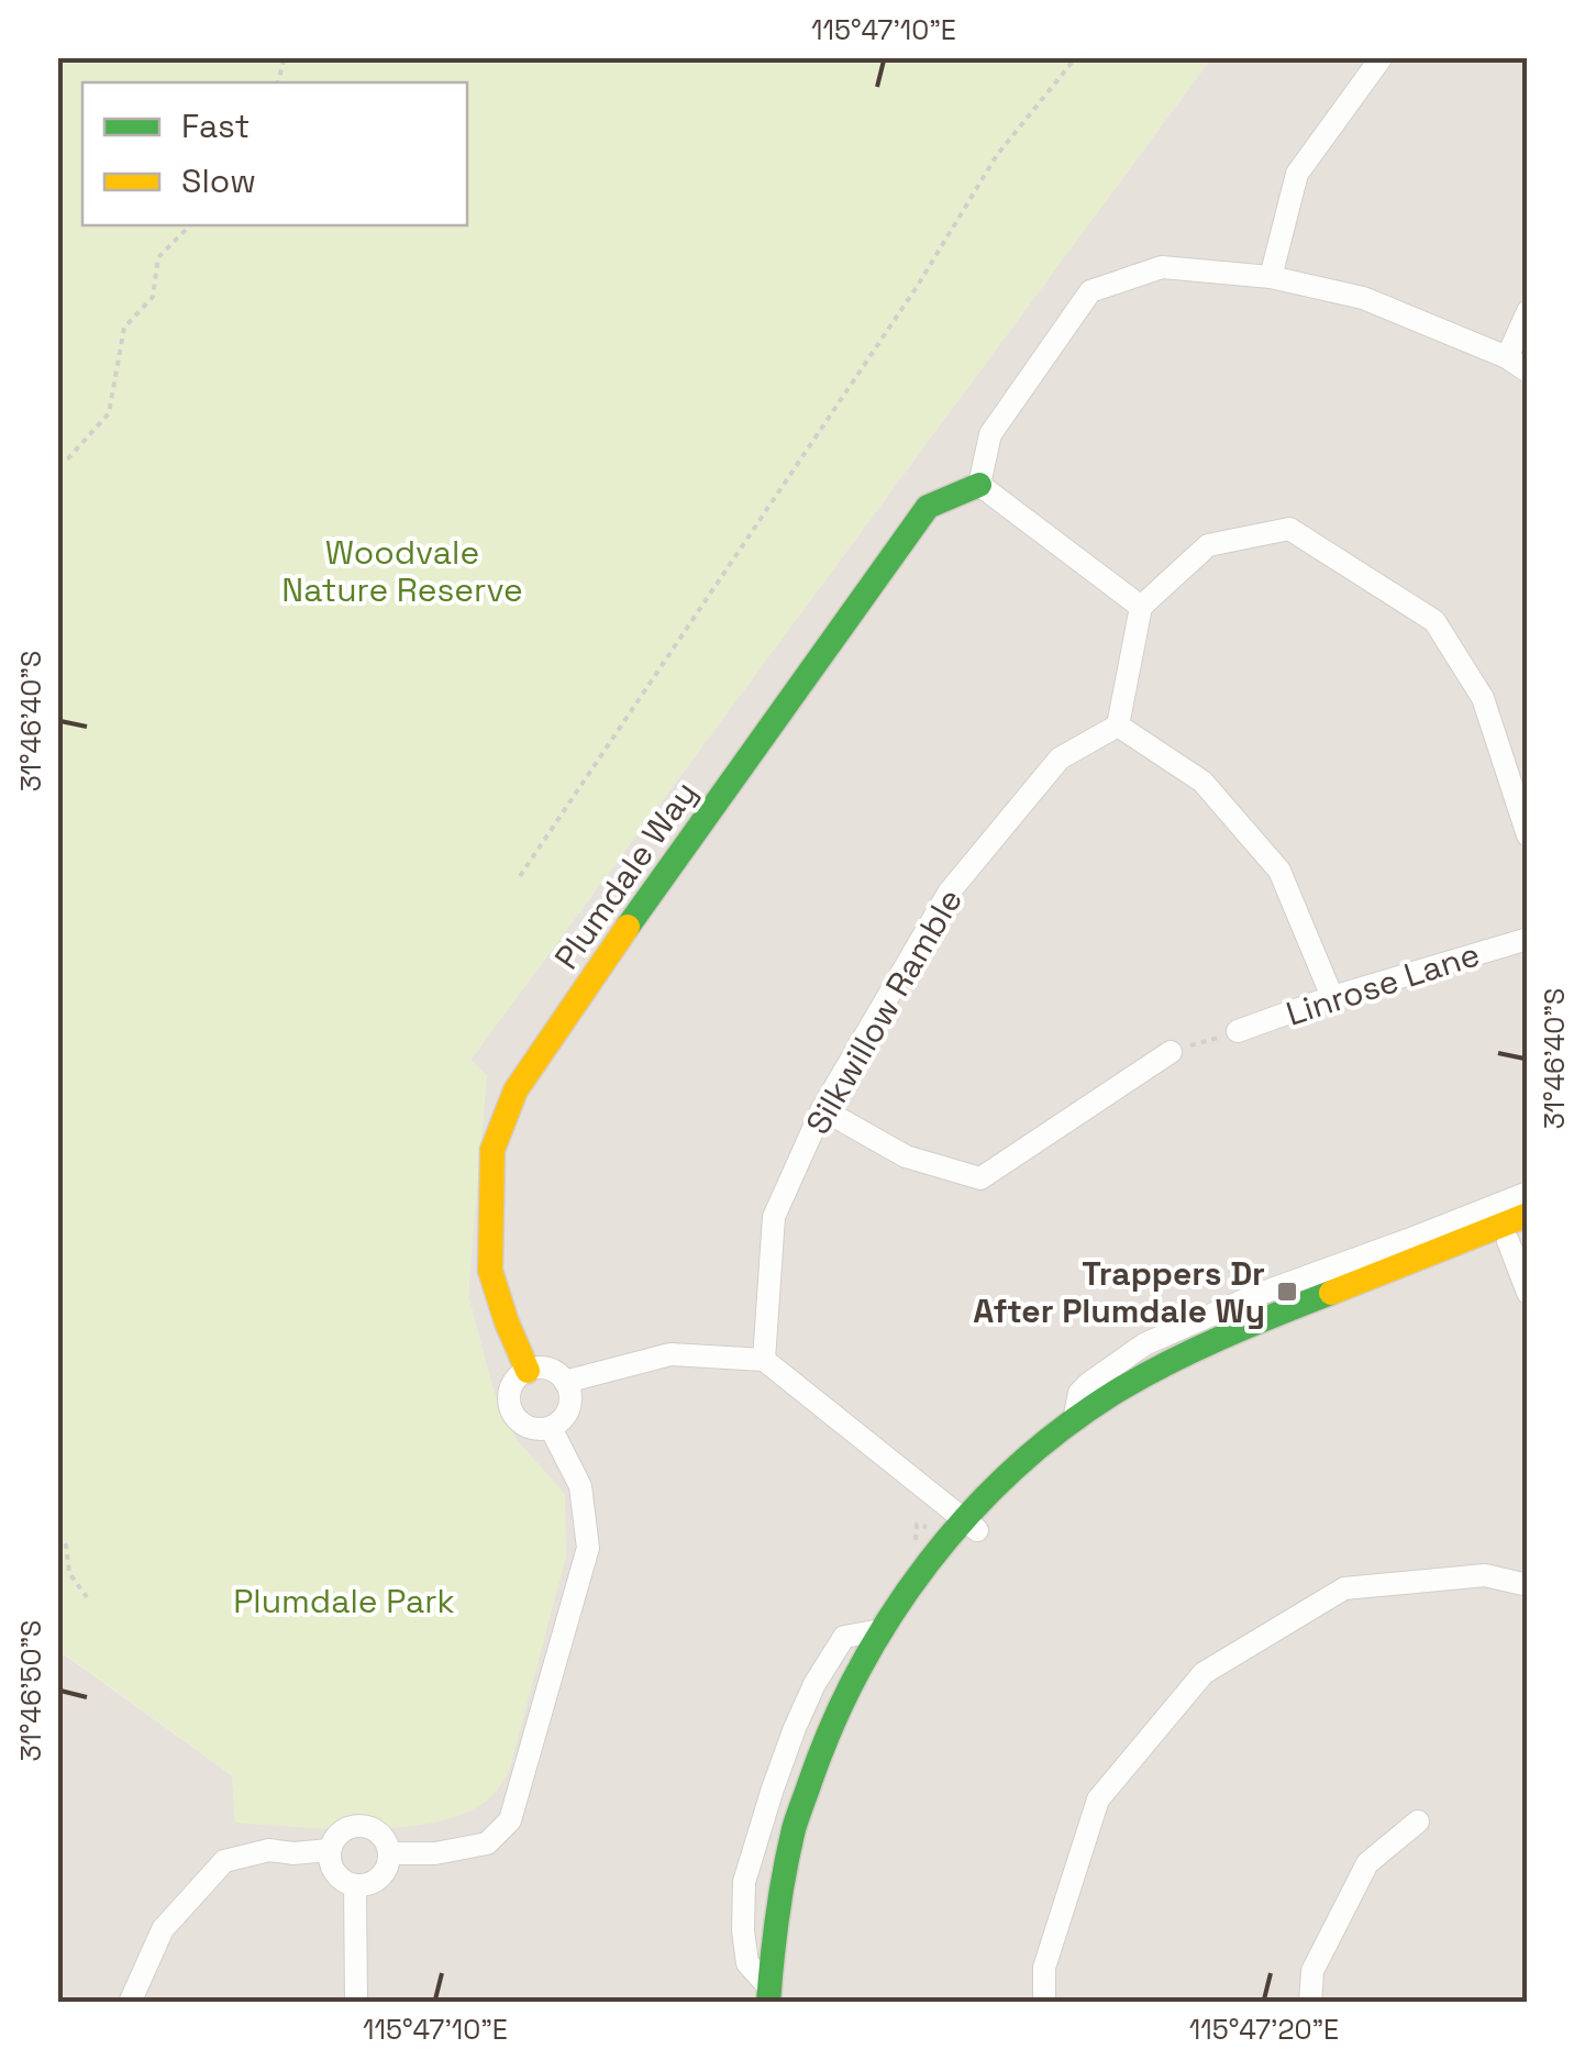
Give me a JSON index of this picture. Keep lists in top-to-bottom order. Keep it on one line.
{"streets":{"main road":["Plumdale Way"],"street":["Linrose Lane","Silkwillow Ramble"]},"parks":["Woodvale Nature Reserve","Plumdale Park"],"places":{"transit":["Trappers Dr After Plumdale Wy"]},"legend":["Fast","Slow"],"coordinates":["115°47'10\"E","31°46'40\"S","31°46'50\"S","115°47'20\"E"]}
